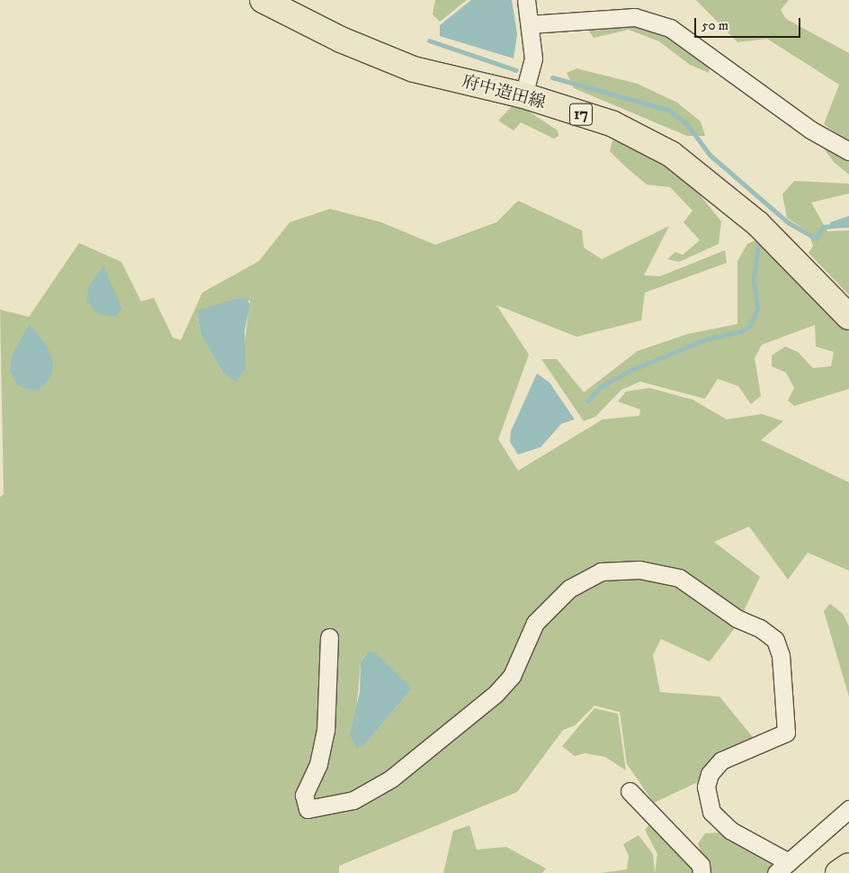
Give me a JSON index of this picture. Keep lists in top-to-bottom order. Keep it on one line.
{"streets":{"main road":["府中造田線","17"]},"scale_bar":"50 m"}
